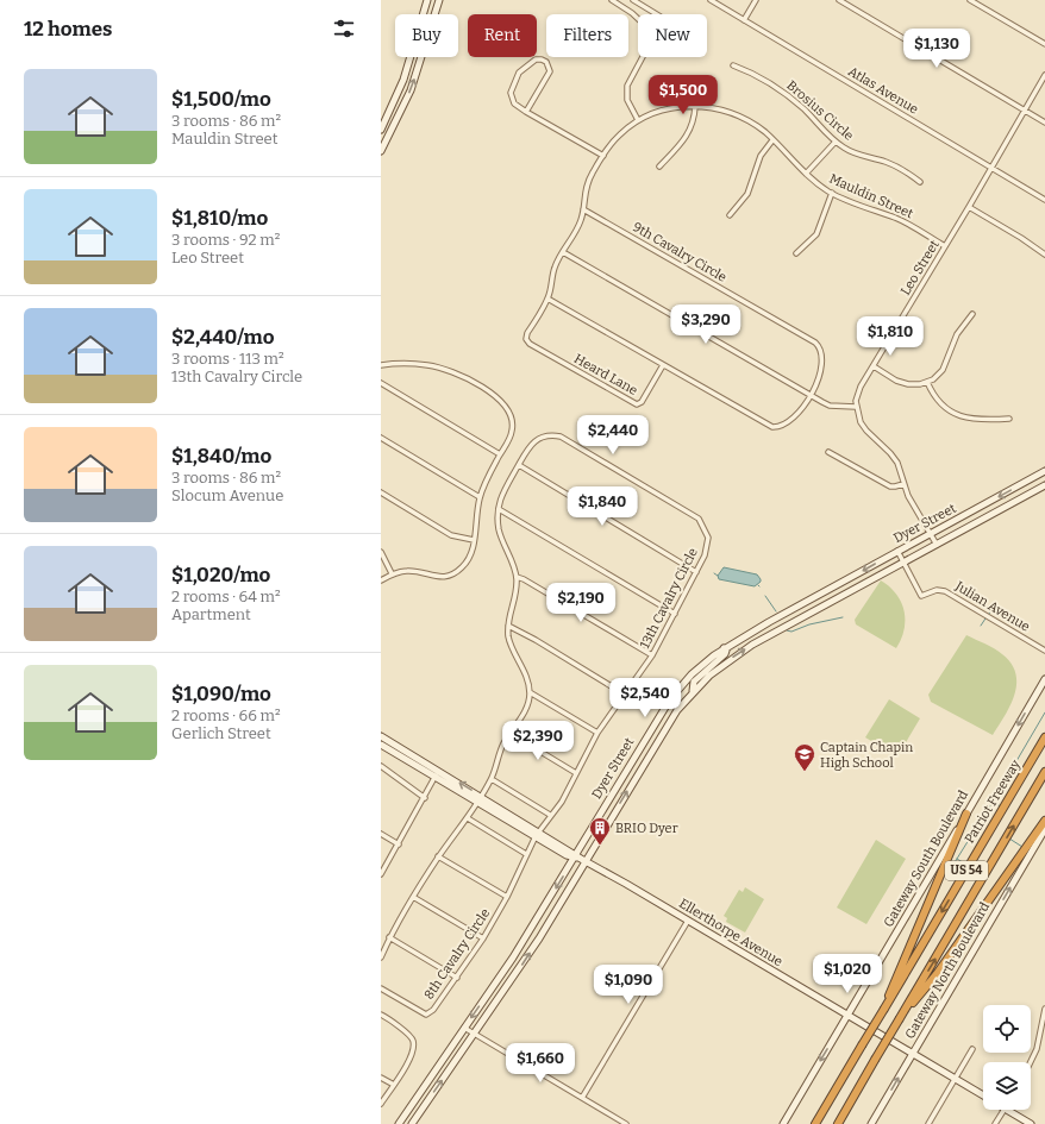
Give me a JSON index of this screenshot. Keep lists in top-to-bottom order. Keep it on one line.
{"streets":{"highway":["Patriot Freeway","US 54"],"main road":["Dyer Street","Gateway South Boulevard","Ellerthorpe Avenue","Gateway North Boulevard"],"street":["Atlas Avenue","Brosius Circle","Mauldin Street","9th Cavalry Circle","Leo Street","Heard Lane","13th Cavalry Circle","Julian Avenue","8th Cavalry Circle"]},"crossings":[["Atlas Avenue","Leo Street"],["Mauldin Street","9th Cavalry Circle"],["Mauldin Street","Leo Street"],["Mauldin Street","Heard Lane"],["9th Cavalry Circle","Heard Lane"],["Dyer Street","Julian Avenue"],["Dyer Street","Ellerthorpe Avenue"],["13th Cavalry Circle","Ellerthorpe Avenue"],["13th Cavalry Circle","8th Cavalry Circle"],["Gateway South Boulevard","Ellerthorpe Avenue"],["Ellerthorpe Avenue","8th Cavalry Circle"],["Ellerthorpe Avenue","Gateway North Boulevard"]],"one_way":["Gateway South Boulevard","Gateway North Boulevard"],"places":{"school or university":["Captain Chapin High School"],"building":["BRIO Dyer"]},"page":{"heading":"12 homes","chip":["Buy","Rent","Filters","New"],"price":["$1,130","$1,500","$3,290","$1,810","$2,440","$1,840","$2,190","$2,540","$2,390","$1,020","$1,090","$1,660"],"list":[{"name":"$1,500/mo","note":"3 rooms · 86 m² · Mauldin Street"},{"name":"$1,810/mo","note":"3 rooms · 92 m² · Leo Street"},{"name":"$2,440/mo","note":"3 rooms · 113 m² · 13th Cavalry Circle"},{"name":"$1,840/mo","note":"3 rooms · 86 m² · Slocum Avenue"},{"name":"$1,020/mo","note":"2 rooms · 64 m² · Apartment"},{"name":"$1,090/mo","note":"2 rooms · 66 m² · Gerlich Street"}]}}
